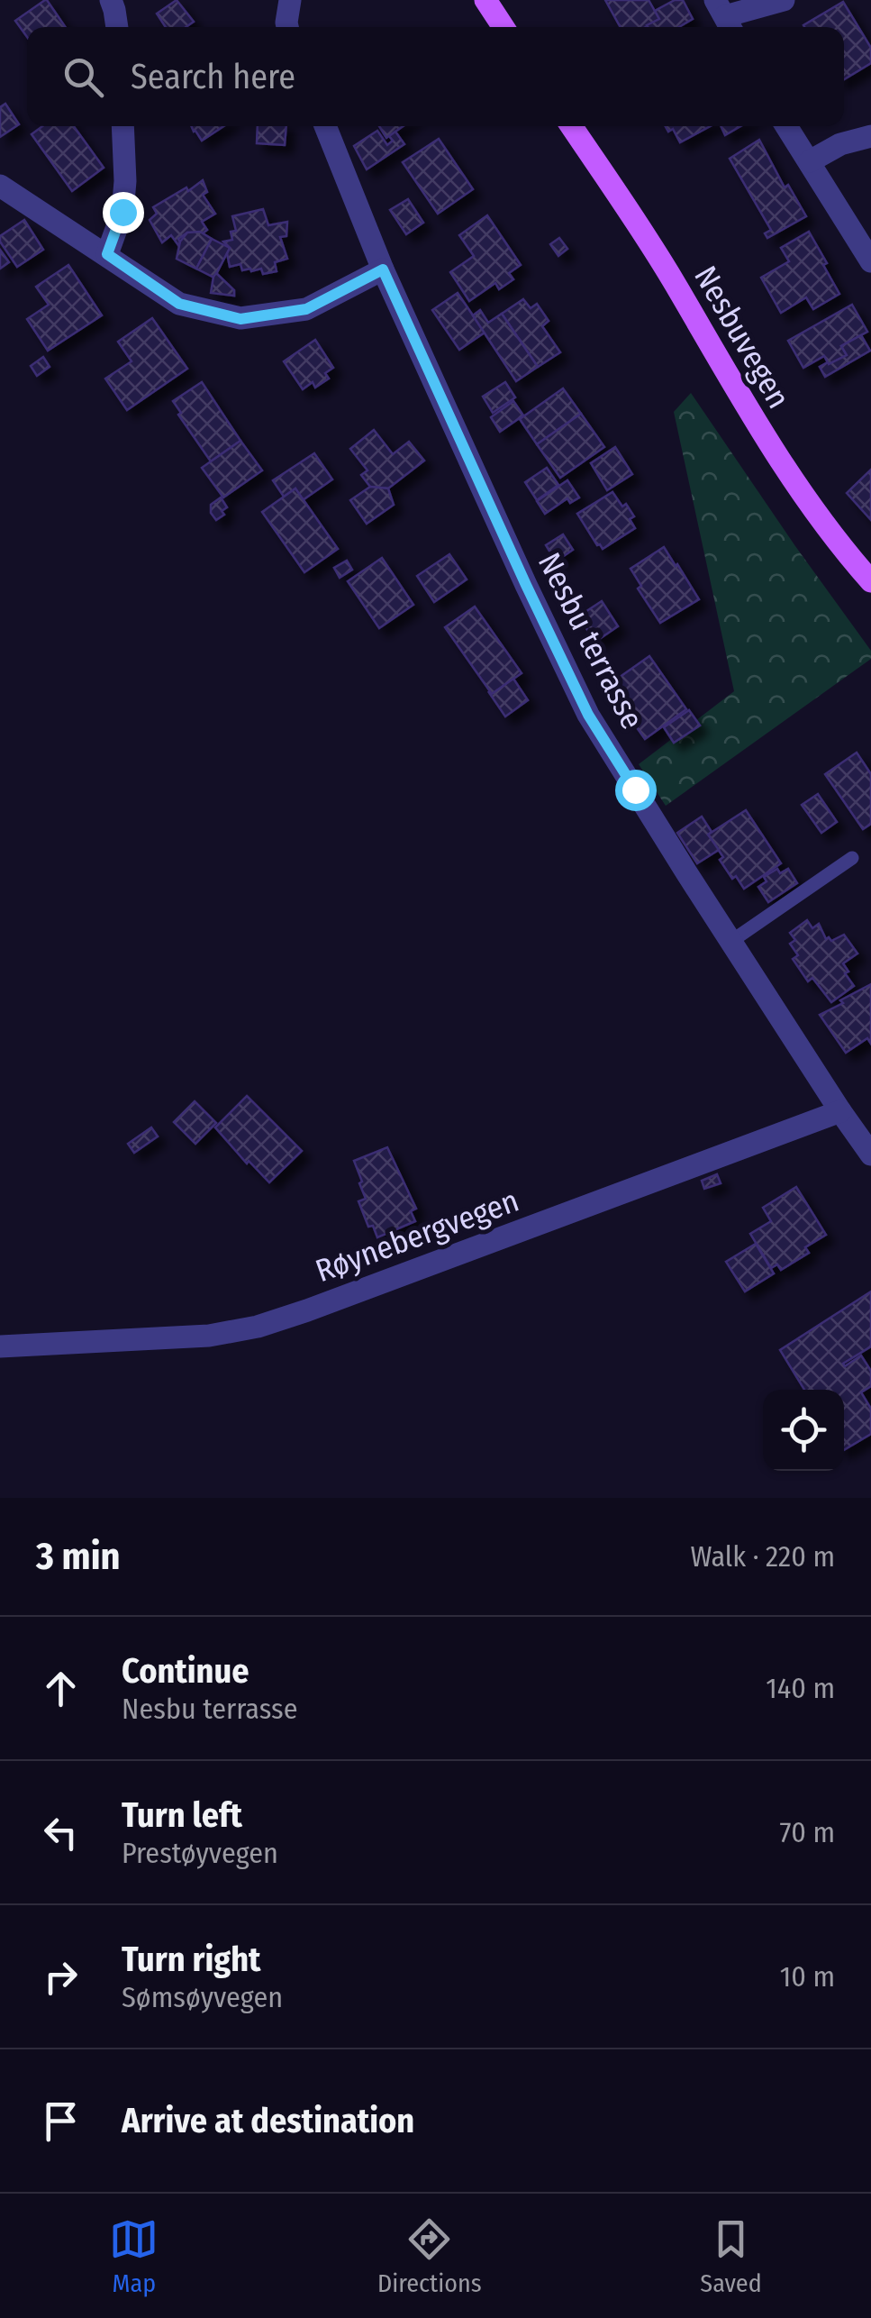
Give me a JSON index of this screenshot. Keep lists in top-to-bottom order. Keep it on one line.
{"streets":{"main road":["Nesbuvegen"],"street":["Nesbu terrasse","Røynebergvegen"]},"crossings":[["Nesbu terrasse","Røynebergvegen"]],"page":{"search":"Search here","heading":["3 min","Walk · 220 m"],"list":[["Continue","Nesbu terrasse","140 m"],["Turn left","Prestøyvegen","70 m"],["Turn right","Sømsøyvegen","10 m"],"Arrive at destination"],"nav":["Map","Directions","Saved"]}}
